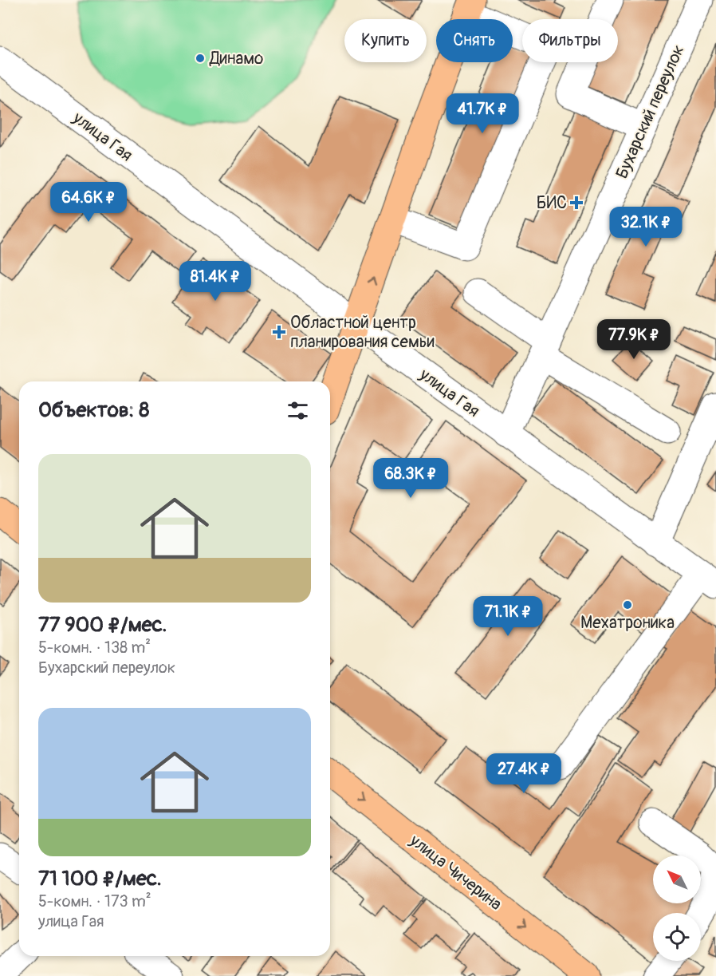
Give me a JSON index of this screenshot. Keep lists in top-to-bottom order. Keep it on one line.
{"streets":{"main road":["улица Чичерина"],"street":["Бухарский переулок","улица Гая"]},"crossings":[["Бухарский переулок","улица Гая"]],"one_way":["улица Чичерина"],"places":{"other":["Динамо","Мехатроника"],"health":["БИС","Областной центр планирования семьи"]},"north":"top left","page":{"chip":["Купить","Снять","Фильтры"],"price":["41.7K ₽","64.6K ₽","32.1K ₽","81.4K ₽","77.9K ₽","68.3K ₽","71.1K ₽","27.4K ₽"],"heading":"Объектов: 8","list":[{"name":"77 900 ₽/мес.","note":"5-комн. · 138 m² · Бухарский переулок"},{"name":"71 100 ₽/мес.","note":"5-комн. · 173 m² · улица Гая"}]}}
